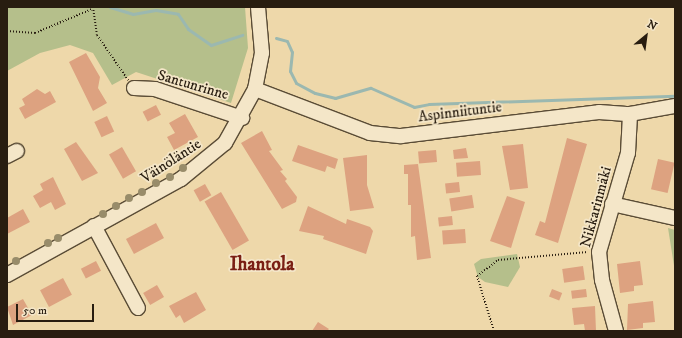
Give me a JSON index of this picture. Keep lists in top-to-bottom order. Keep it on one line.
{"streets":{"street":["Santunrinne","Aspinniituntie","Väinöläntie","Nikkarinmäki"]},"crossings":[["Santunrinne","Väinöläntie"],["Aspinniituntie","Väinöläntie"],["Aspinniituntie","Nikkarinmäki"]],"districts":["Ihantola"],"scale_bar":"50 m","north":"top right"}
